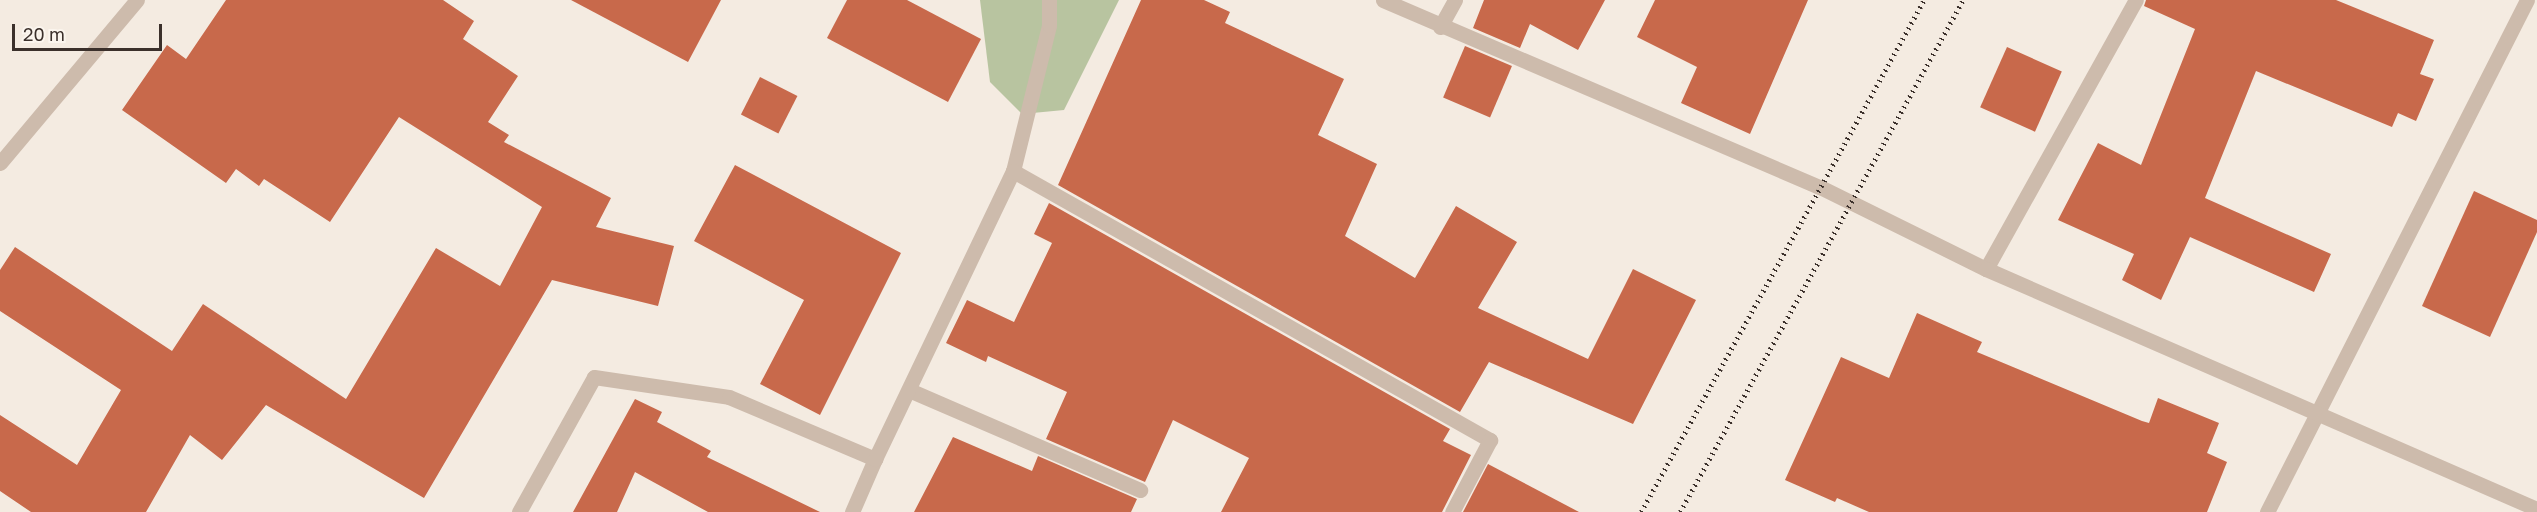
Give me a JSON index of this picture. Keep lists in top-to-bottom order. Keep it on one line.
{"scale_bar":"20 m"}
